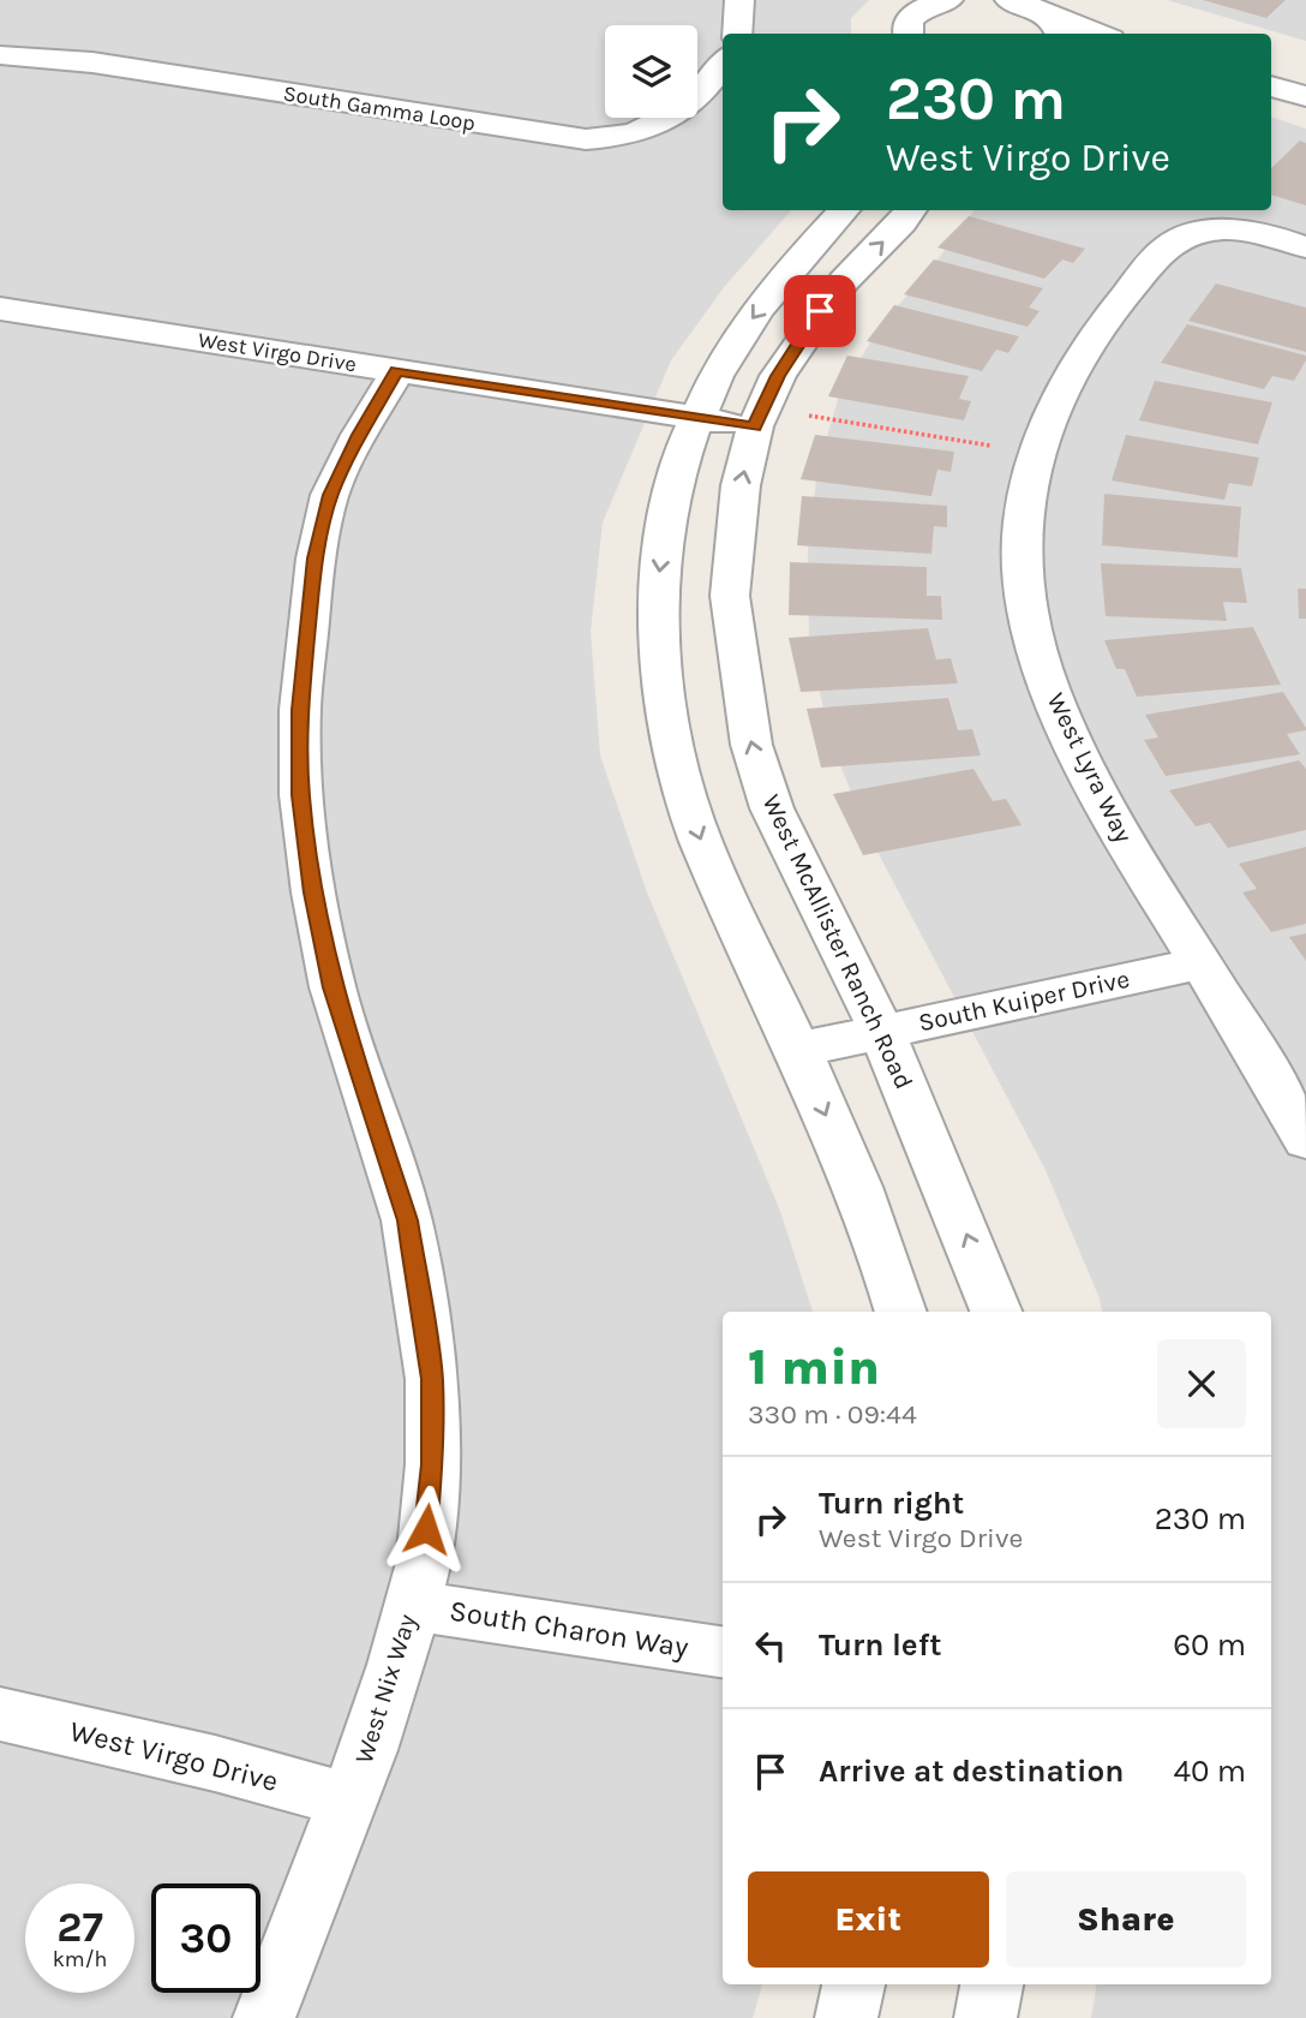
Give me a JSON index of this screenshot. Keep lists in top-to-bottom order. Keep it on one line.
{"streets":{"street":["South Gamma Loop","West Virgo Drive","West Lyra Way","West McAllister Ranch Road","South Kuiper Drive","South Charon Way","West Nix Way"]},"crossings":[["West Virgo Drive","West McAllister Ranch Road"],["West Virgo Drive","West Nix Way"],["West Lyra Way","South Kuiper Drive"],["West McAllister Ranch Road","South Kuiper Drive"],["South Charon Way","West Nix Way"]],"page":{"turn":["230 m","West Virgo Drive"],"heading":["1 min","330 m · 09:44"],"list":[{"name":"Turn right","note":"West Virgo Drive","value":"230 m"},{"name":"Turn left","value":"60 m"},{"name":"Arrive at destination","value":"40 m"}],"buttons":["Exit","Share"],"speed":"27 km/h","limit":"30"}}
